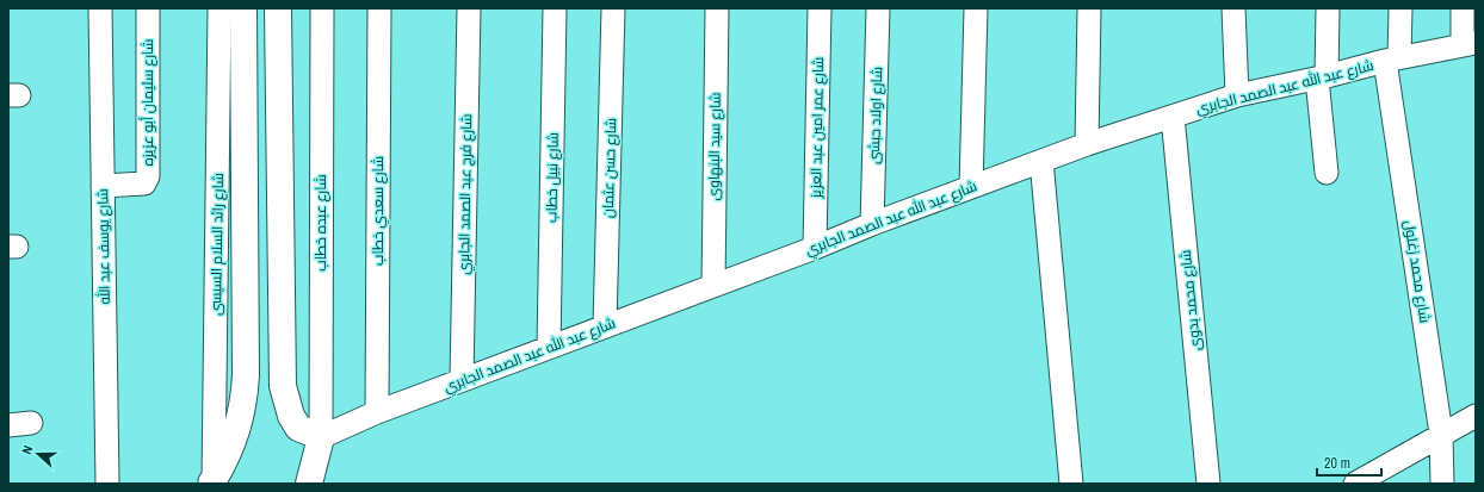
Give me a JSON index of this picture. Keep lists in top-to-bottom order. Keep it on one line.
{"streets":{"street":["شارع عبد الله عبد الصمد الجابري","شارع سليمان أبو عزيزه","شارع اولاد حبشى","شارع عمر امين عبد العزيز","شارع سيد البنهاوى","شارع حسن عثمان","شارع نبيل خطاب","شارع فرج عبد الصمد الجابري","شارع سعدي خطاب","شارع عبده خطاب","شارع رائد السلام السيسى","شارع يوسف عبد الله","شارع محمد زغلول","شارع محمد بدوى"]},"crossings":[["شارع عبد الله عبد الصمد الجابري","شارع اولاد حبشى"],["شارع عبد الله عبد الصمد الجابري","شارع عمر امين عبد العزيز"],["شارع عبد الله عبد الصمد الجابري","شارع سيد البنهاوى"],["شارع عبد الله عبد الصمد الجابري","شارع حسن عثمان"],["شارع عبد الله عبد الصمد الجابري","شارع نبيل خطاب"],["شارع عبد الله عبد الصمد الجابري","شارع فرج عبد الصمد الجابري"],["شارع عبد الله عبد الصمد الجابري","شارع سعدي خطاب"],["شارع عبد الله عبد الصمد الجابري","شارع عبده خطاب"],["شارع عبد الله عبد الصمد الجابري","شارع محمد زغلول"],["شارع عبد الله عبد الصمد الجابري","شارع محمد بدوى"],["شارع سليمان أبو عزيزه","شارع يوسف عبد الله"]],"scale_bar":"20 m","north":"left"}
